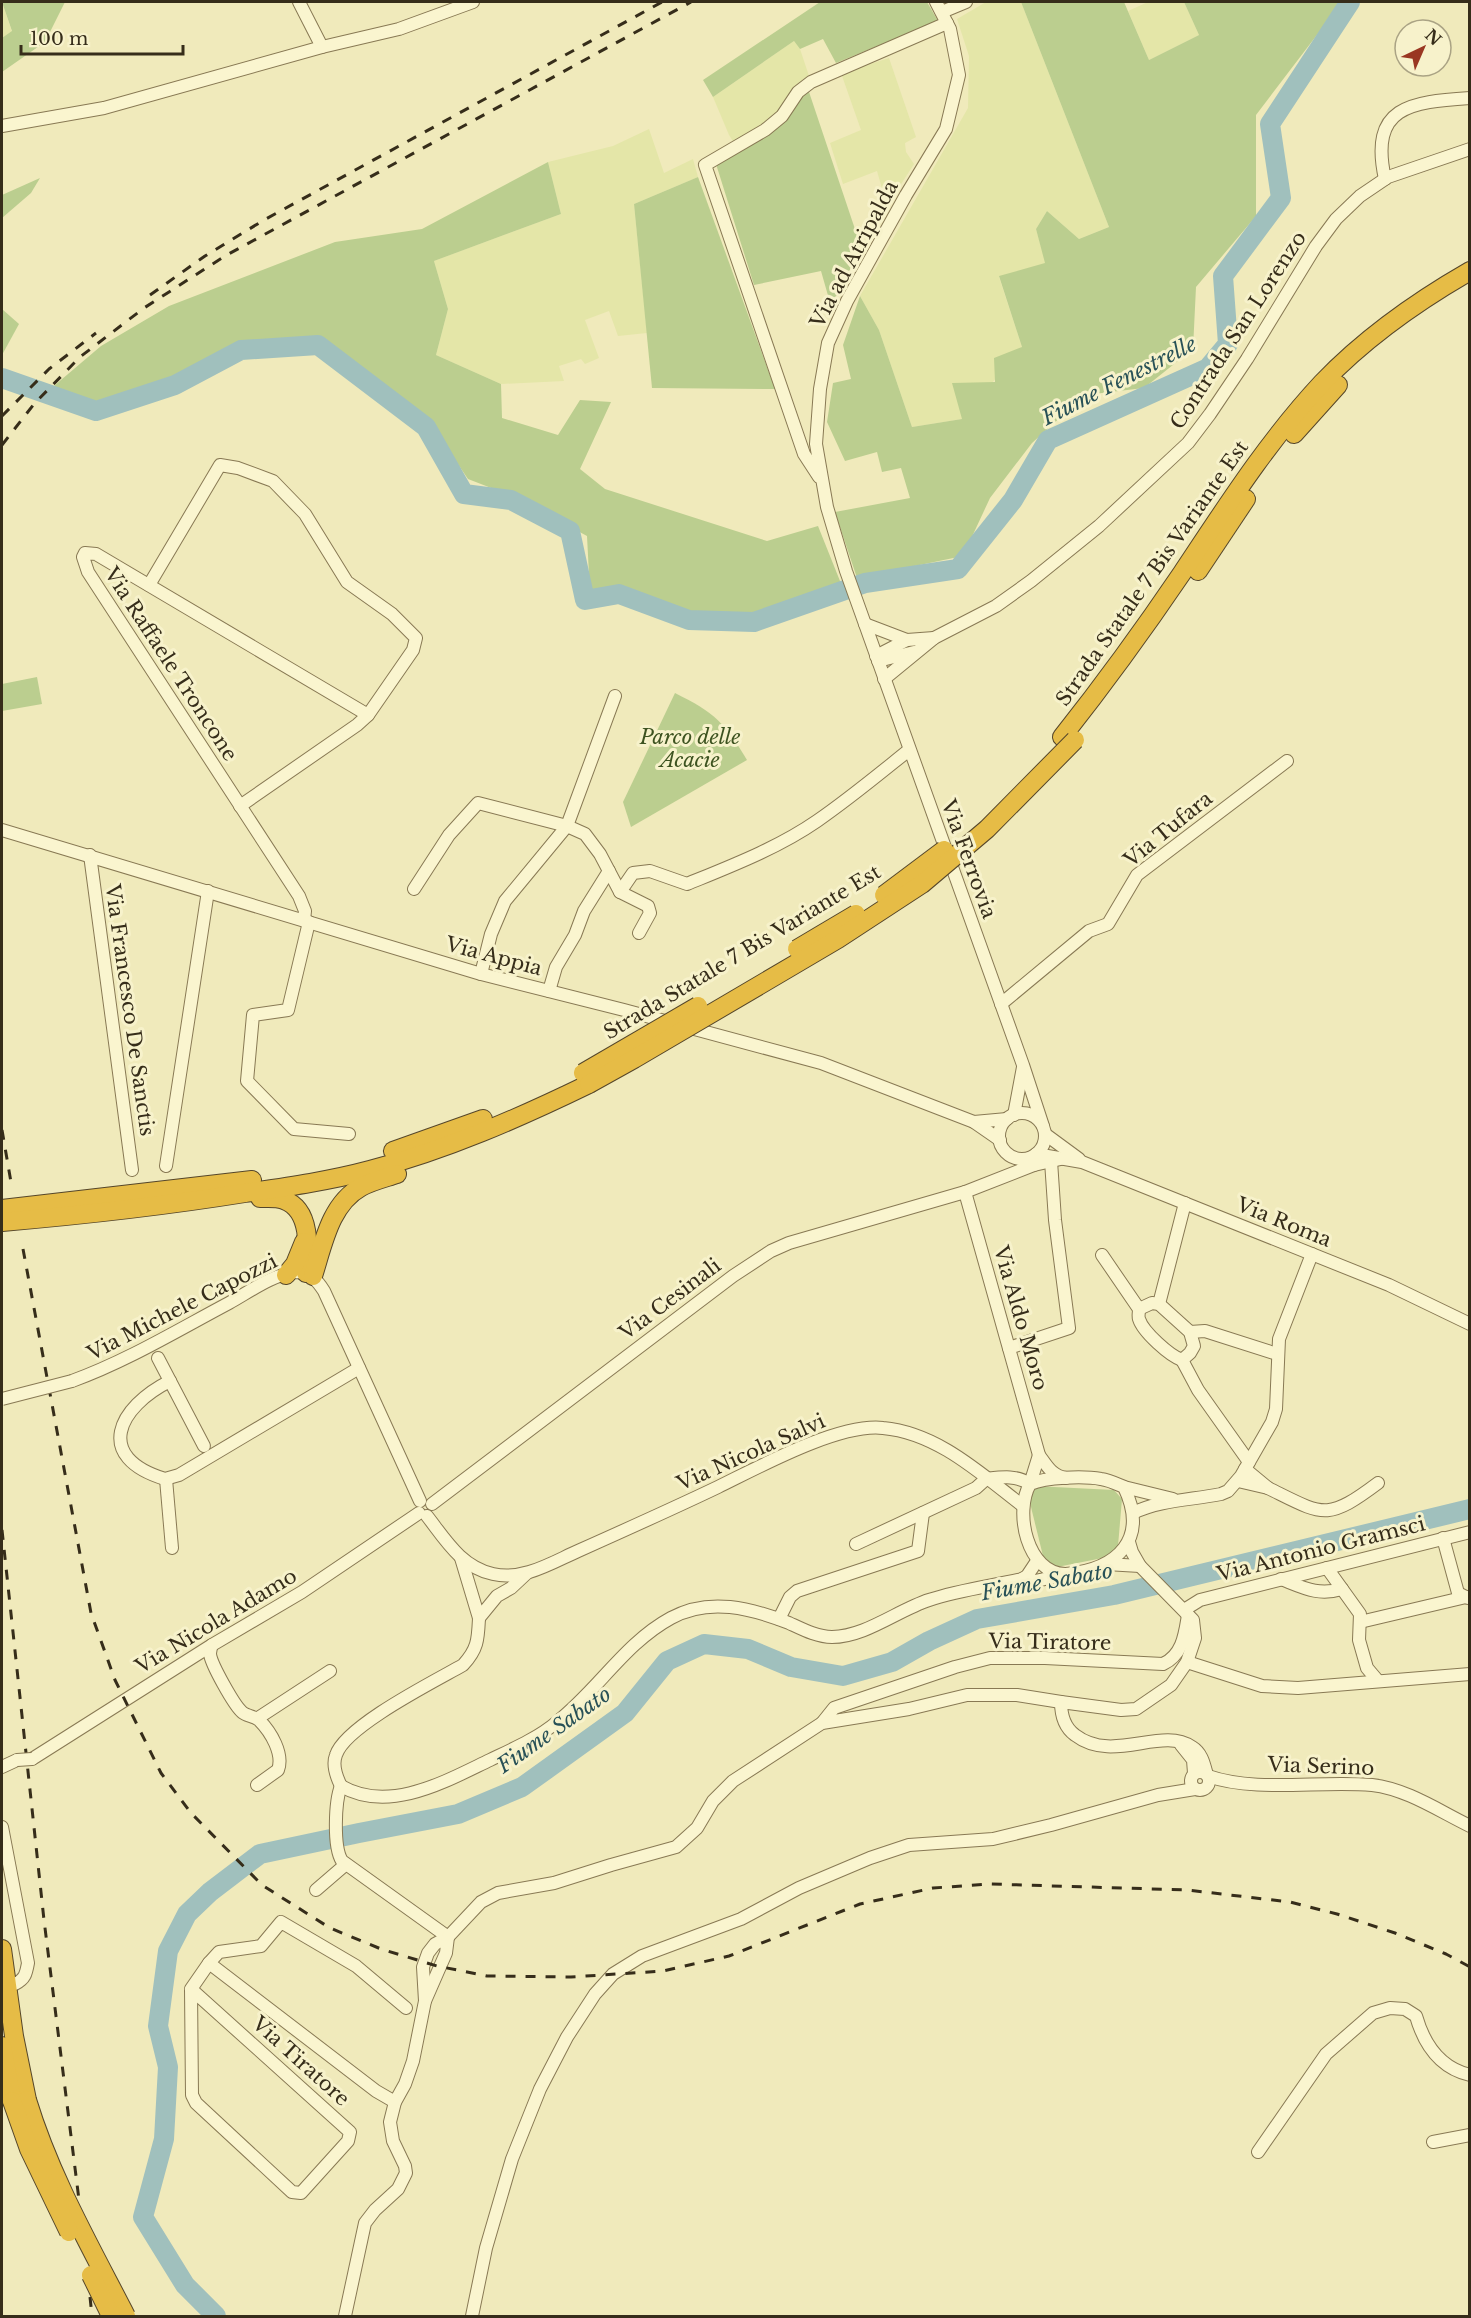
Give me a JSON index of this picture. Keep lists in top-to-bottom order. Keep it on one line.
{"streets":{"highway":["Strada Statale 7 Bis Variante Est"],"street":["Via ad Atripalda","Contrada San Lorenzo","Via Raffaele Troncone","Via Tufara","Via Ferrovia","Via Appia","Via Francesco De Sanctis","Via Roma","Via Cesinali","Via Michele Capozzi","Via Aldo Moro","Via Nicola Salvi","Via Antonio Gramsci","Via Nicola Adamo","Via Tiratore","Via Serino"]},"crossings":[["Via ad Atripalda","Via Ferrovia"],["Contrada San Lorenzo","Via Ferrovia"],["Via Raffaele Troncone","Via Appia"],["Via Tufara","Via Ferrovia"],["Via Ferrovia","Via Appia"],["Via Ferrovia","Via Roma"],["Via Ferrovia","Via Cesinali"],["Via Appia","Via Francesco De Sanctis"],["Via Appia","Via Roma"],["Via Appia","Via Cesinali"],["Via Roma","Via Cesinali"],["Via Cesinali","Via Aldo Moro"],["Via Cesinali","Via Nicola Adamo"],["Via Antonio Gramsci","Via Tiratore"]],"water":["Fiume Fenestrelle","Fiume Sabato"],"parks":["Parco delle Acacie"],"scale_bar":"100 m","north":"top right"}
